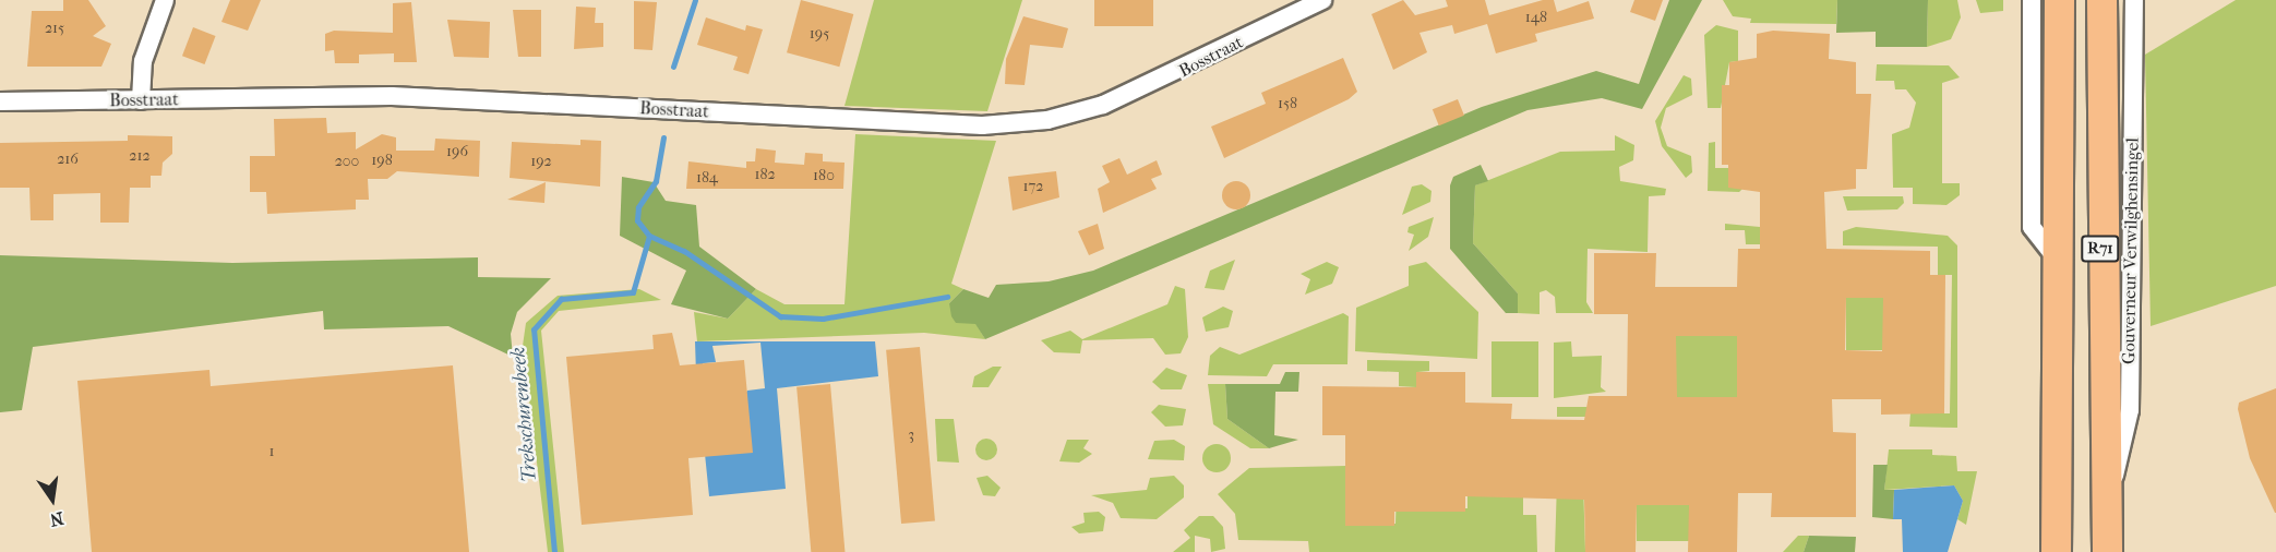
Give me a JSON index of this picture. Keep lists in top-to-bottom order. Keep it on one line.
{"streets":{"highway":["R71","Gouverneur Verwilghensingel"],"street":["Bosstraat"]},"water":["Trekschurenbeek"],"house_numbers":["148","215","195","158","196","212","216","198","200","192","182","180","184","172","3","1"],"north":"bottom"}
